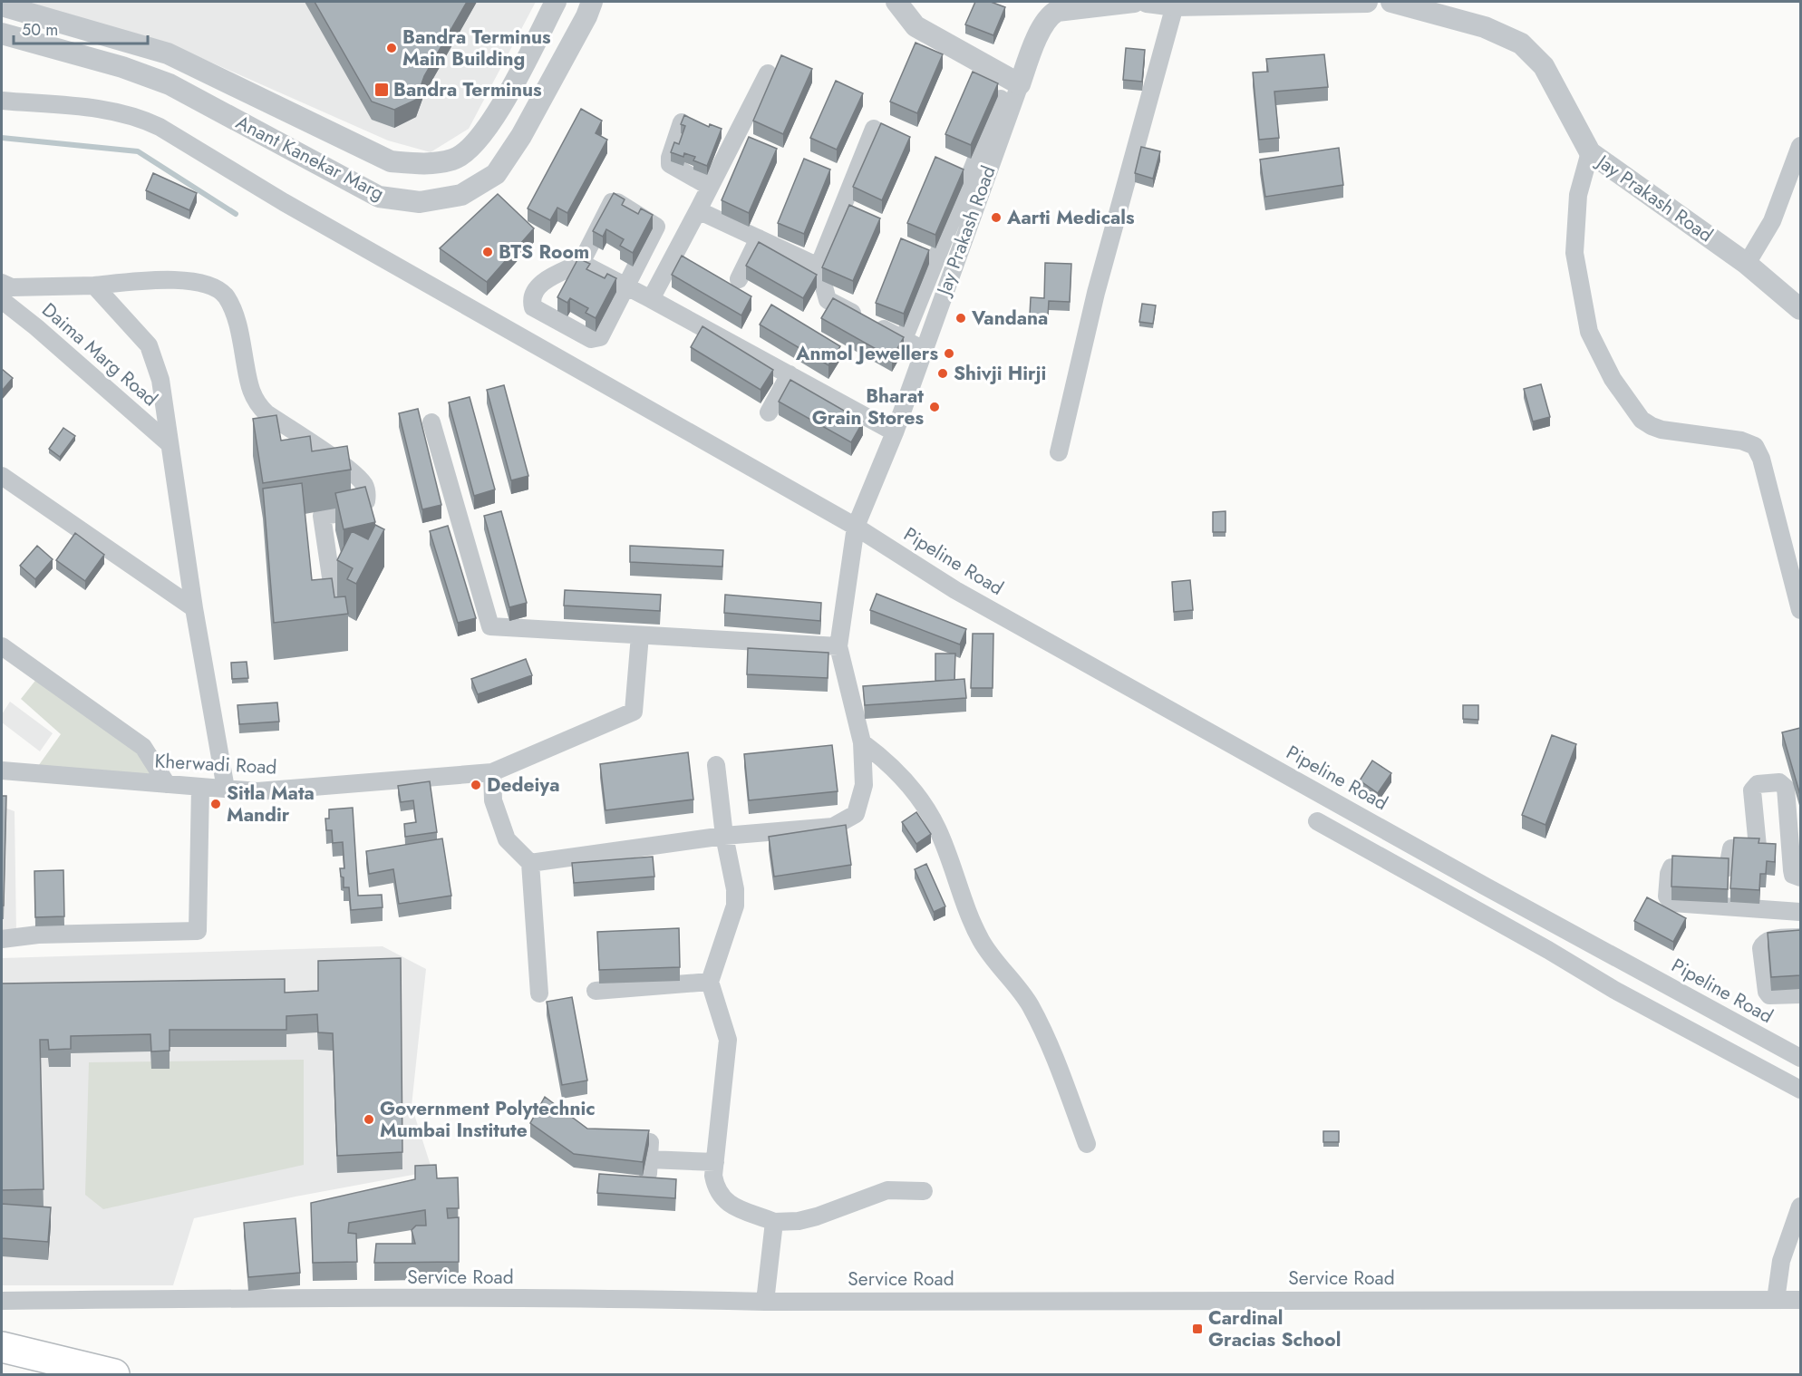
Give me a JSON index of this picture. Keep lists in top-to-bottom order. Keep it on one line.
{"streets":{"street":["Anant Kanekar Marg","Jay Prakash Road","Daima Marg Road","Pipeline Road","Kherwadi Road","Service Road"]},"crossings":[["Jay Prakash Road","Pipeline Road"]],"places":{"other":["Bandra Terminus Main Building","Aarti Medicals","BTS Room","Vandana","Anmol Jewellers","Shivji Hirji","Bharat Grain Stores","Dedeiya","Sitla Mata Mandir","Government Polytechnic Mumbai Institute"],"transit":["Bandra Terminus","Cardinal Gracias School"]},"scale_bar":"50 m"}
